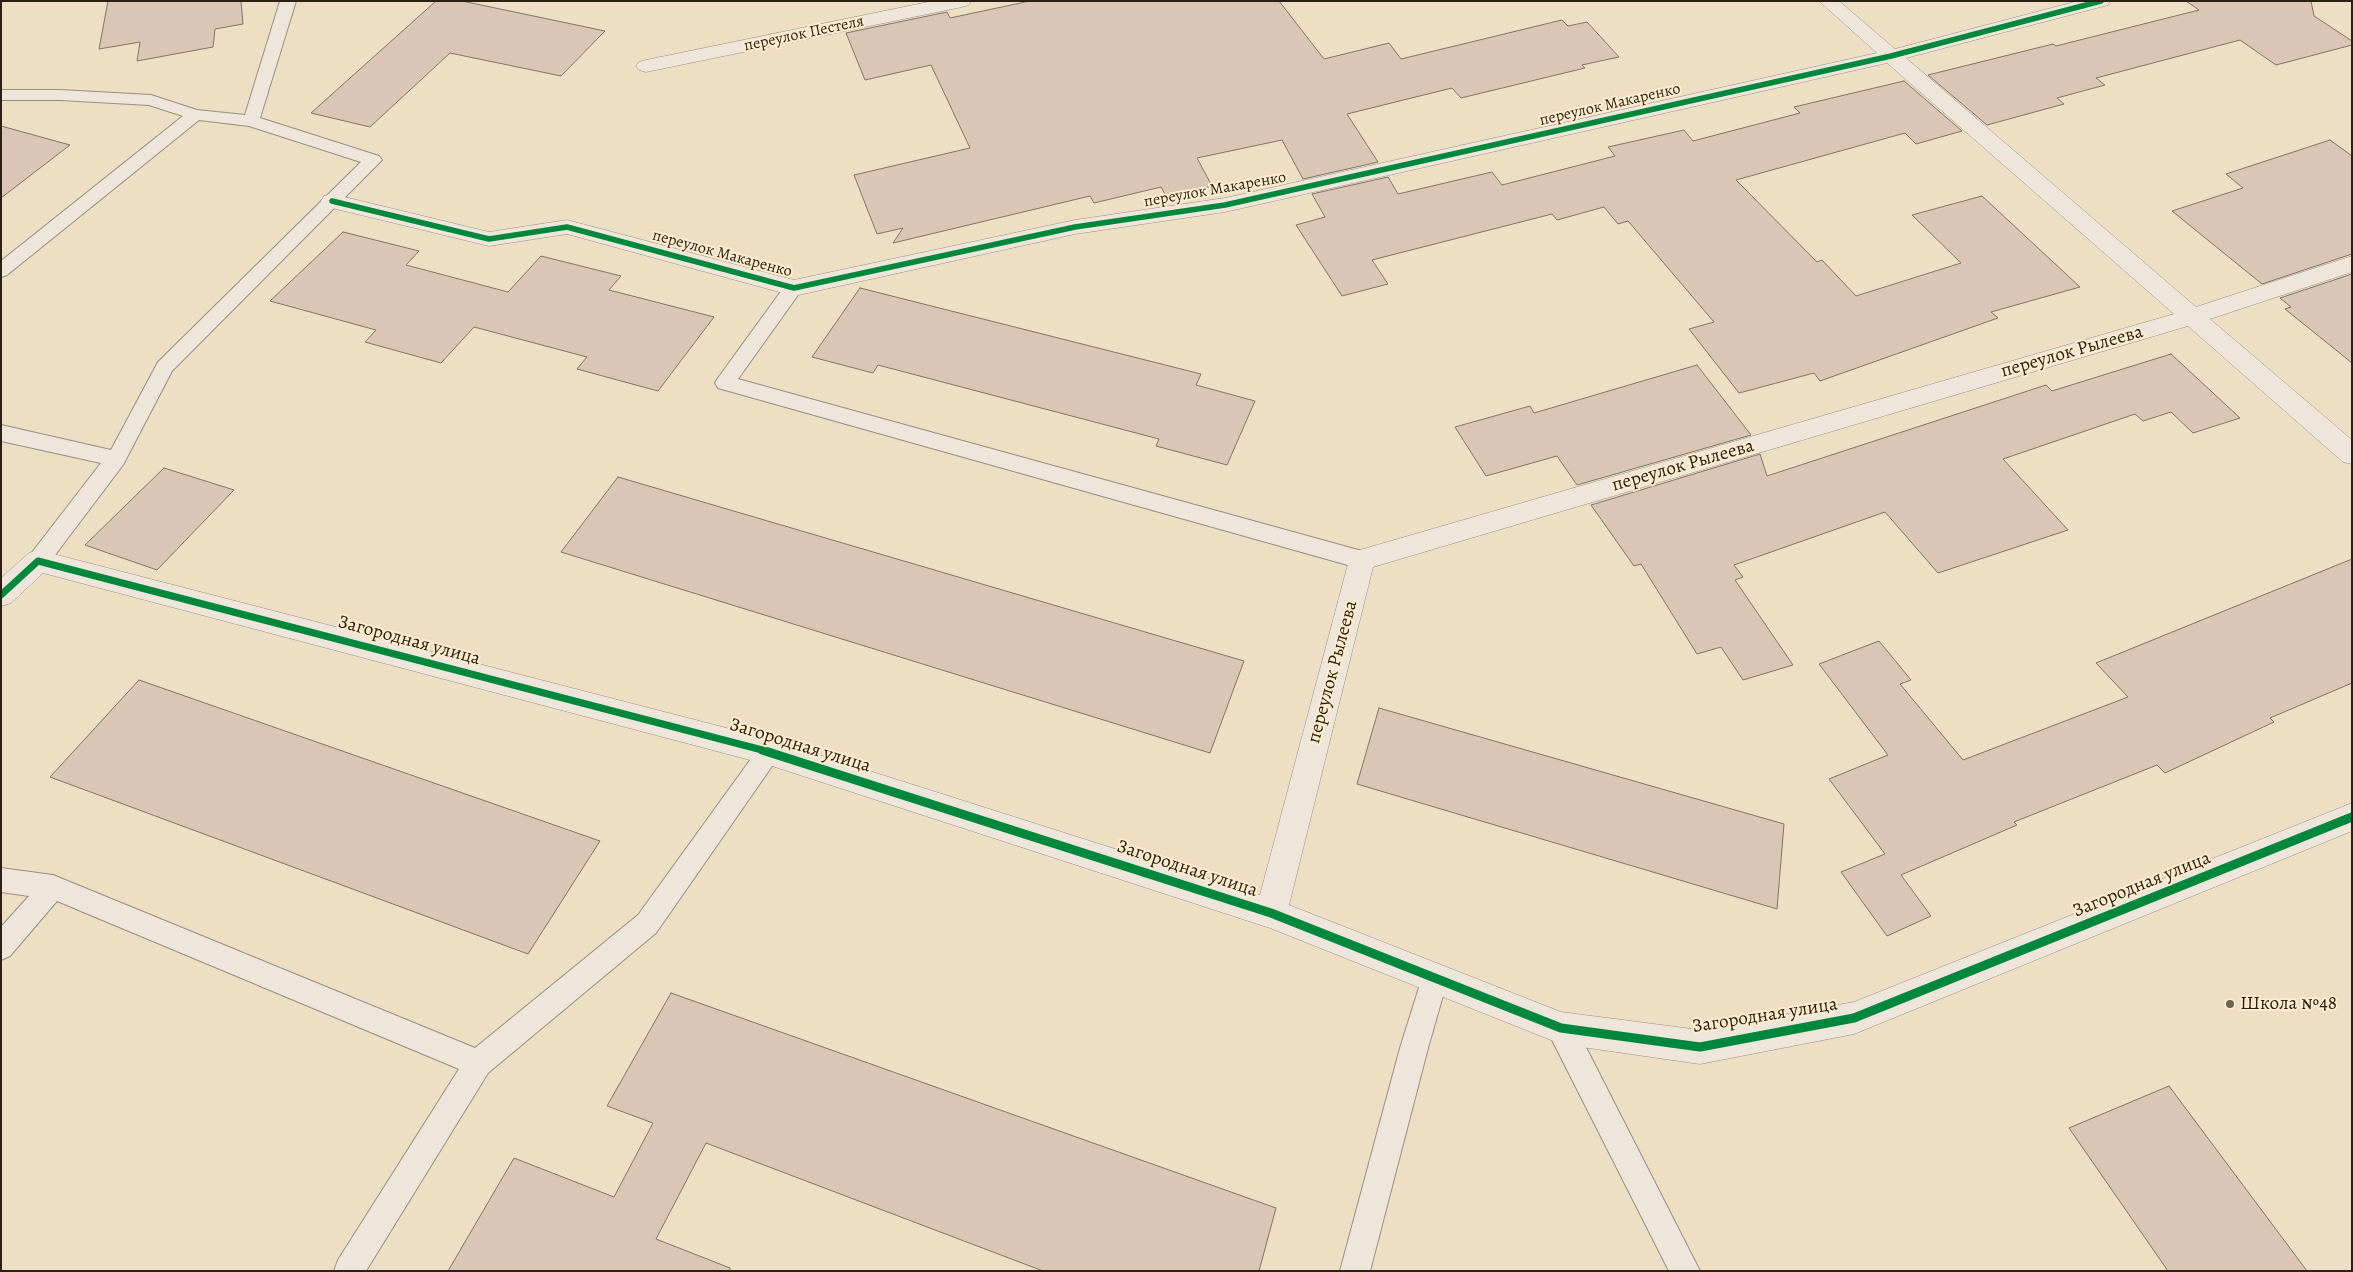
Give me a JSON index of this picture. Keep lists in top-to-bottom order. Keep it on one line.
{"streets":{"street":["переулок Пестеля","переулок Макаренко","переулок Рылеева","Загородная улица"]},"crossings":[["переулок Рылеева","Загородная улица"]],"places":["Школа №48"]}
